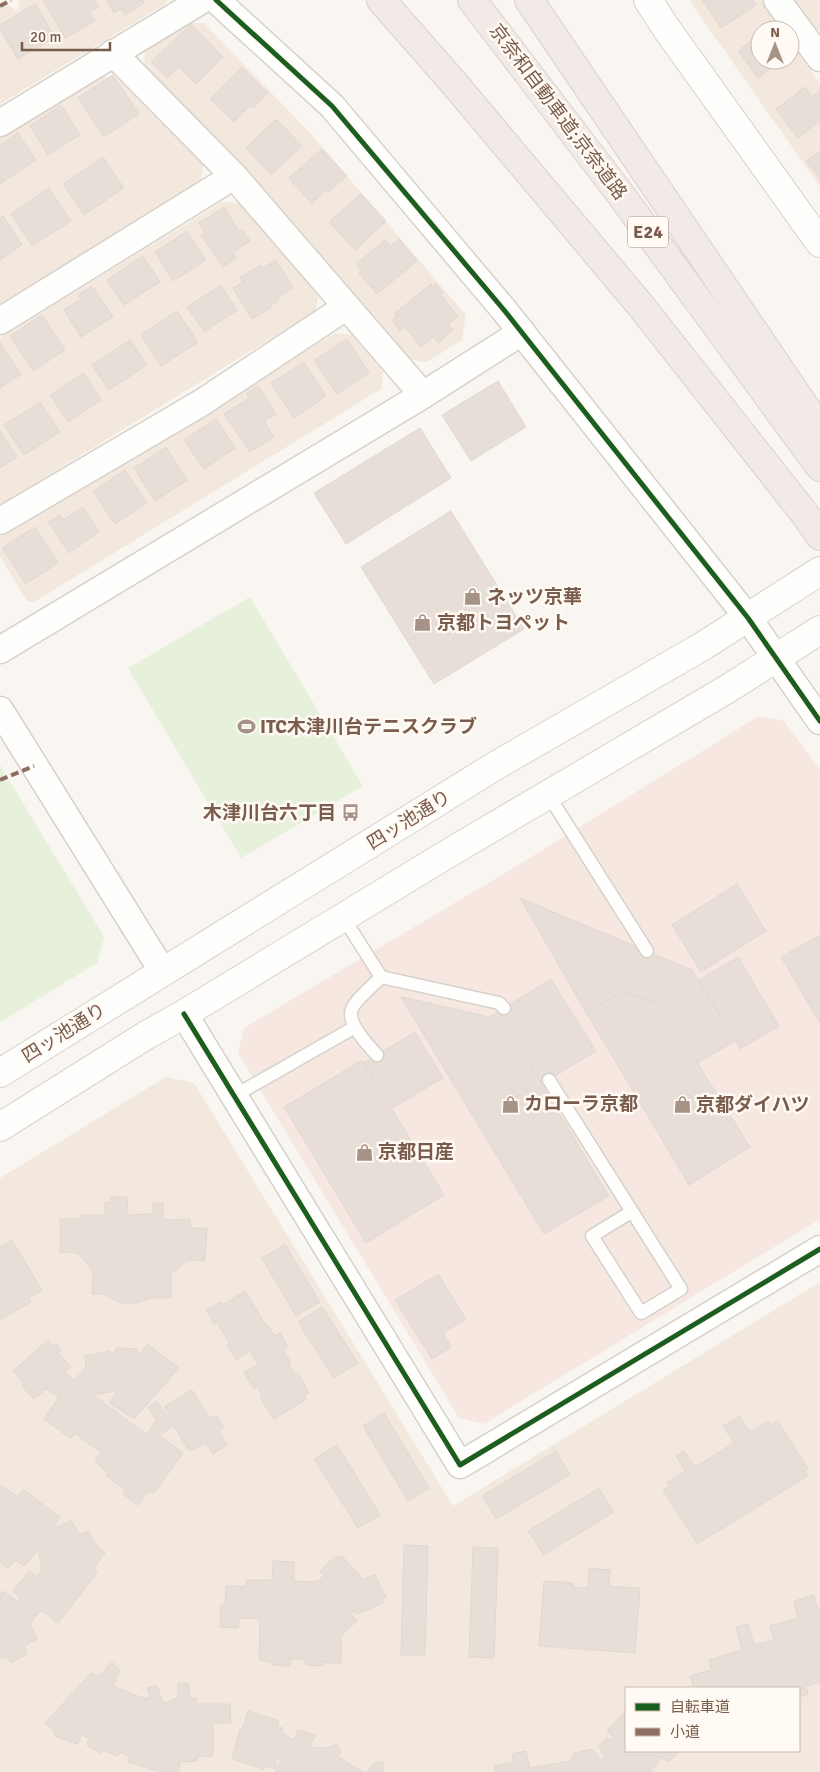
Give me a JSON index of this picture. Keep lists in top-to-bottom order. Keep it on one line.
{"streets":{"highway":["京奈和自動車道;京奈道路","E24"],"main road":["四ッ池通り"]},"places":{"shop":["ネッツ京華","京都トヨペット","カローラ京都","京都ダイハツ","京都日産"],"sports":["ITC木津川台テニスクラブ"],"bus stop":["木津川台六丁目"]},"legend":["自転車道","小道"],"scale_bar":"20 m","north":"top"}
